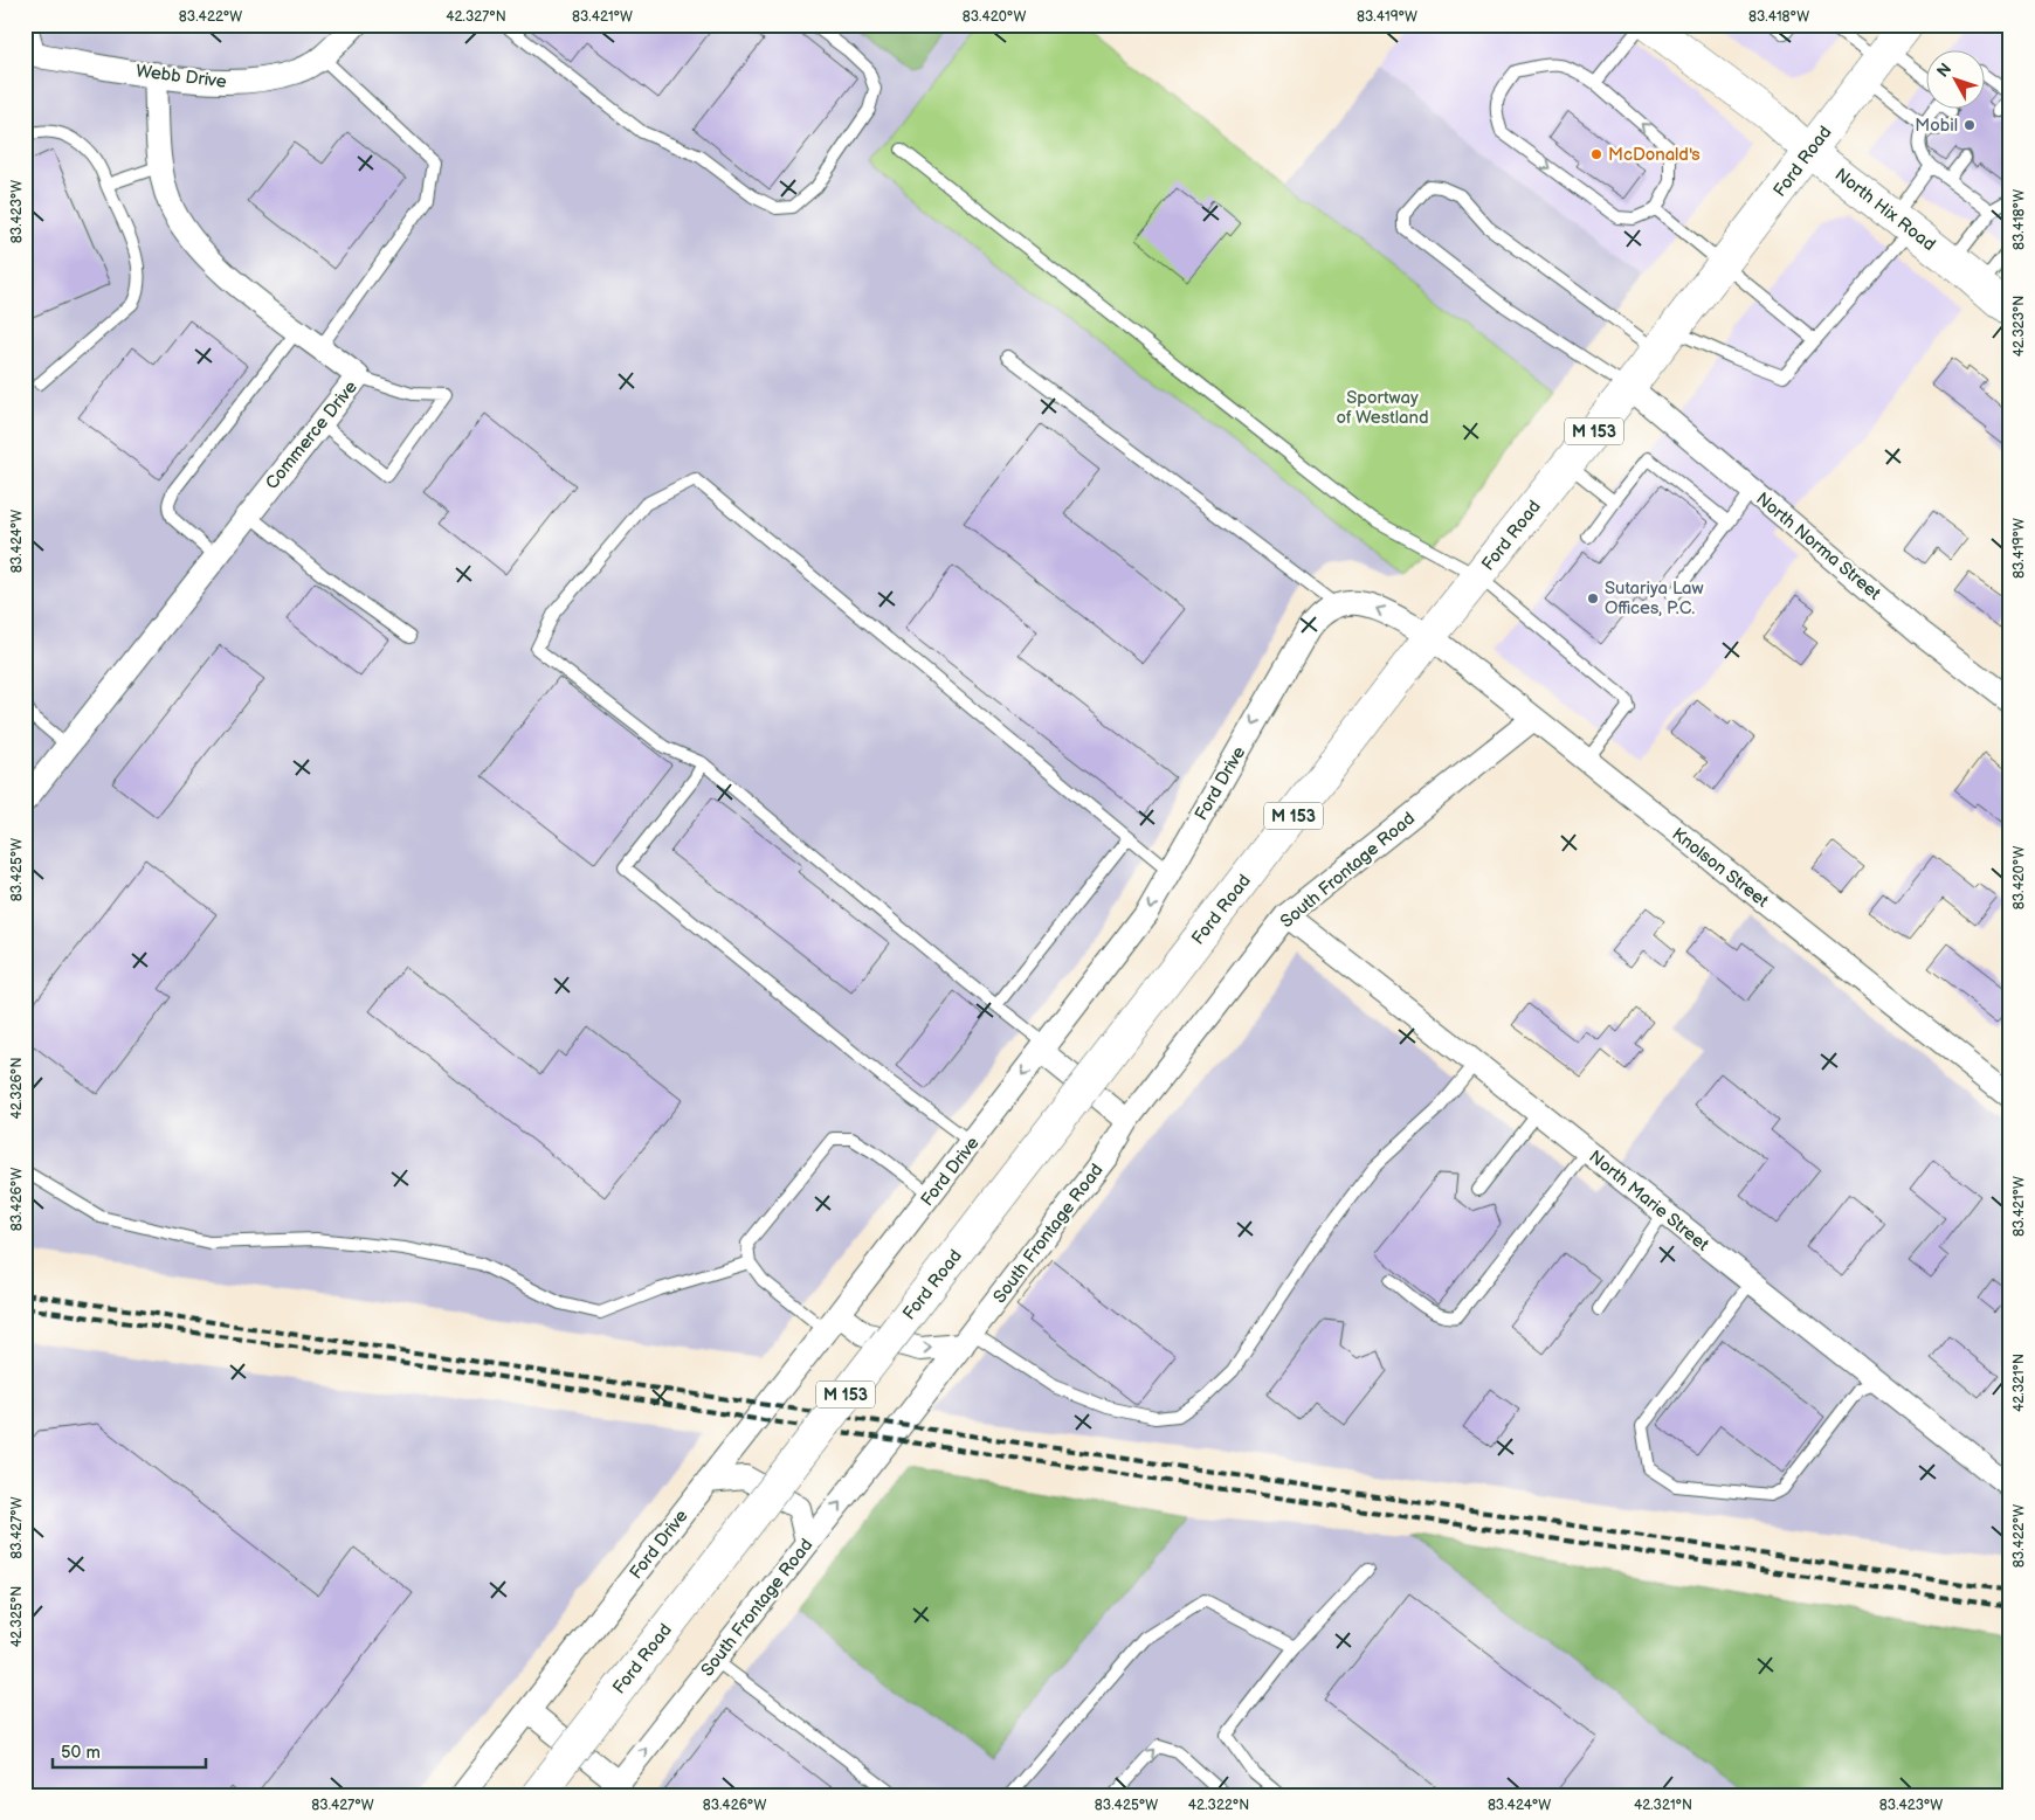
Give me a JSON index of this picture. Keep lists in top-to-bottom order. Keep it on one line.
{"streets":{"main road":["Ford Road","North Hix Road","M 153"],"street":["Webb Drive","Commerce Drive","North Norma Street","Ford Drive","Knolson Street","South Frontage Road","North Marie Street"]},"crossings":[["Webb Drive","Commerce Drive"],["Ford Road","North Hix Road"],["Ford Road","North Norma Street"],["Ford Road","Knolson Street"],["Knolson Street","South Frontage Road"],["South Frontage Road","North Marie Street"]],"one_way":["Ford Drive"],"parks":["Sportway of Westland"],"places":["Mobil","McDonald's","Sutariya Law Offices, P.C."],"scale_bar":"50 m","north":"top left","coordinates":["83.422°W","42.327°N","83.421°W","83.420°W","83.419°W","83.418°W","83.423°W","42.323°N","83.424°W","83.425°W","42.326°N","83.426°W","42.321°N","83.427°W","42.325°N","42.322°N"]}
